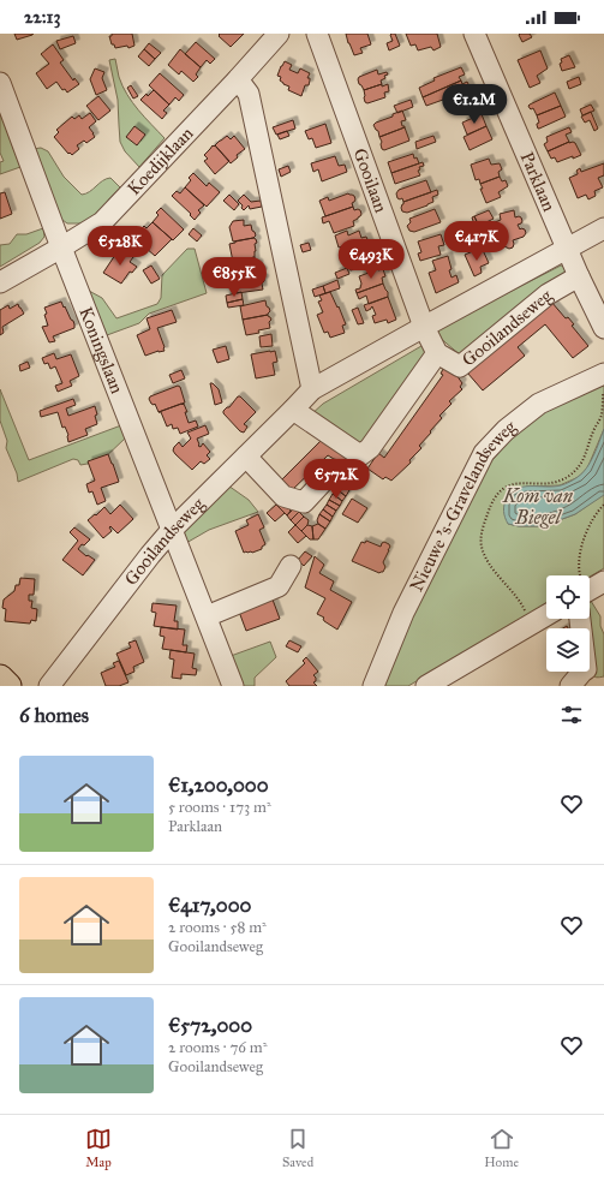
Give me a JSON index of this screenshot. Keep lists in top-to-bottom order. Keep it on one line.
{"streets":{"street":["Koedijklaan","Gooilaan","Parklaan","Gooilandseweg","Koningslaan","Nieuwe 's-Gravelandseweg"]},"crossings":[["Koedijklaan","Koningslaan"],["Gooilaan","Gooilandseweg"],["Parklaan","Gooilandseweg"],["Gooilandseweg","Koningslaan"]],"water":["Kom van Biegel"],"page":{"status":"22:13","price":["€1.2M","€417K","€528K","€493K","€855K","€572K"],"heading":"6 homes","list":[{"name":"€1,200,000","note":"5 rooms · 173 m² · Parklaan"},{"name":"€417,000","note":"2 rooms · 58 m² · Gooilandseweg"},{"name":"€572,000","note":"2 rooms · 76 m² · Gooilandseweg"}],"tabs":["Map","Saved","Home"]}}
